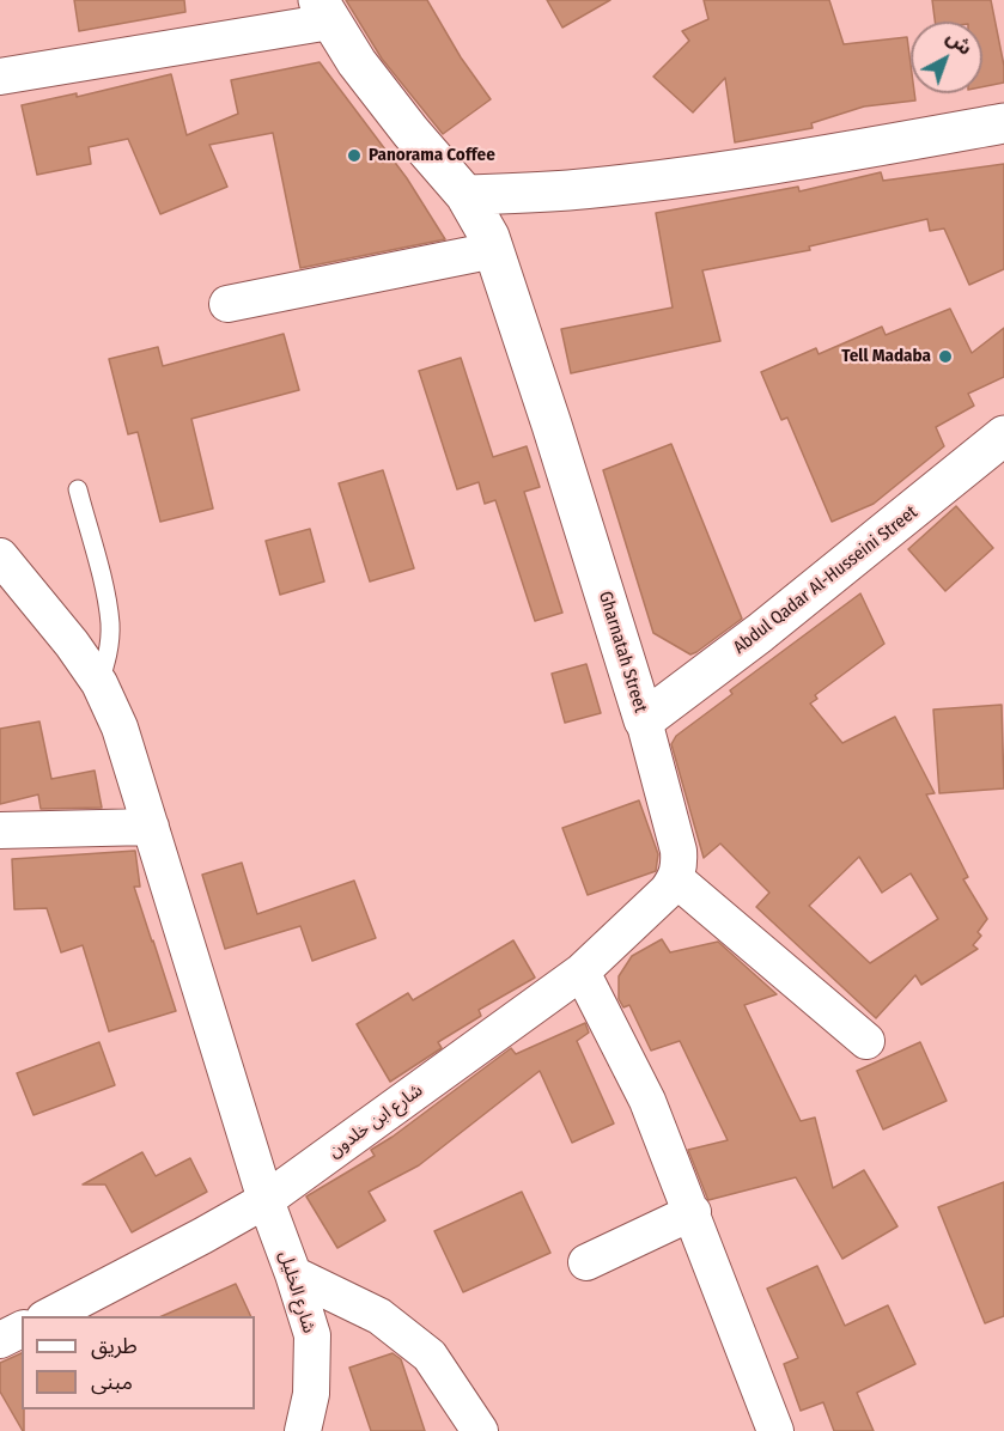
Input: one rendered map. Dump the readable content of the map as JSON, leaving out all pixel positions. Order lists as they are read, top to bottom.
{
  "streets": {
    "street": [
      "Abdul Qadar Al-Husseini Street",
      "Gharnatah Street",
      "شارع ابن خلدون",
      "شارع الخليل"
    ]
  },
  "crossings": [
    ["Abdul Qadar Al-Husseini Street", "Gharnatah Street"],
    ["Gharnatah Street", "شارع ابن خلدون"],
    ["شارع ابن خلدون", "شارع الخليل"]
  ],
  "places": ["Panorama Coffee", "Tell Madaba"],
  "legend": ["طريق", "مبنى"],
  "north": "top right"
}
